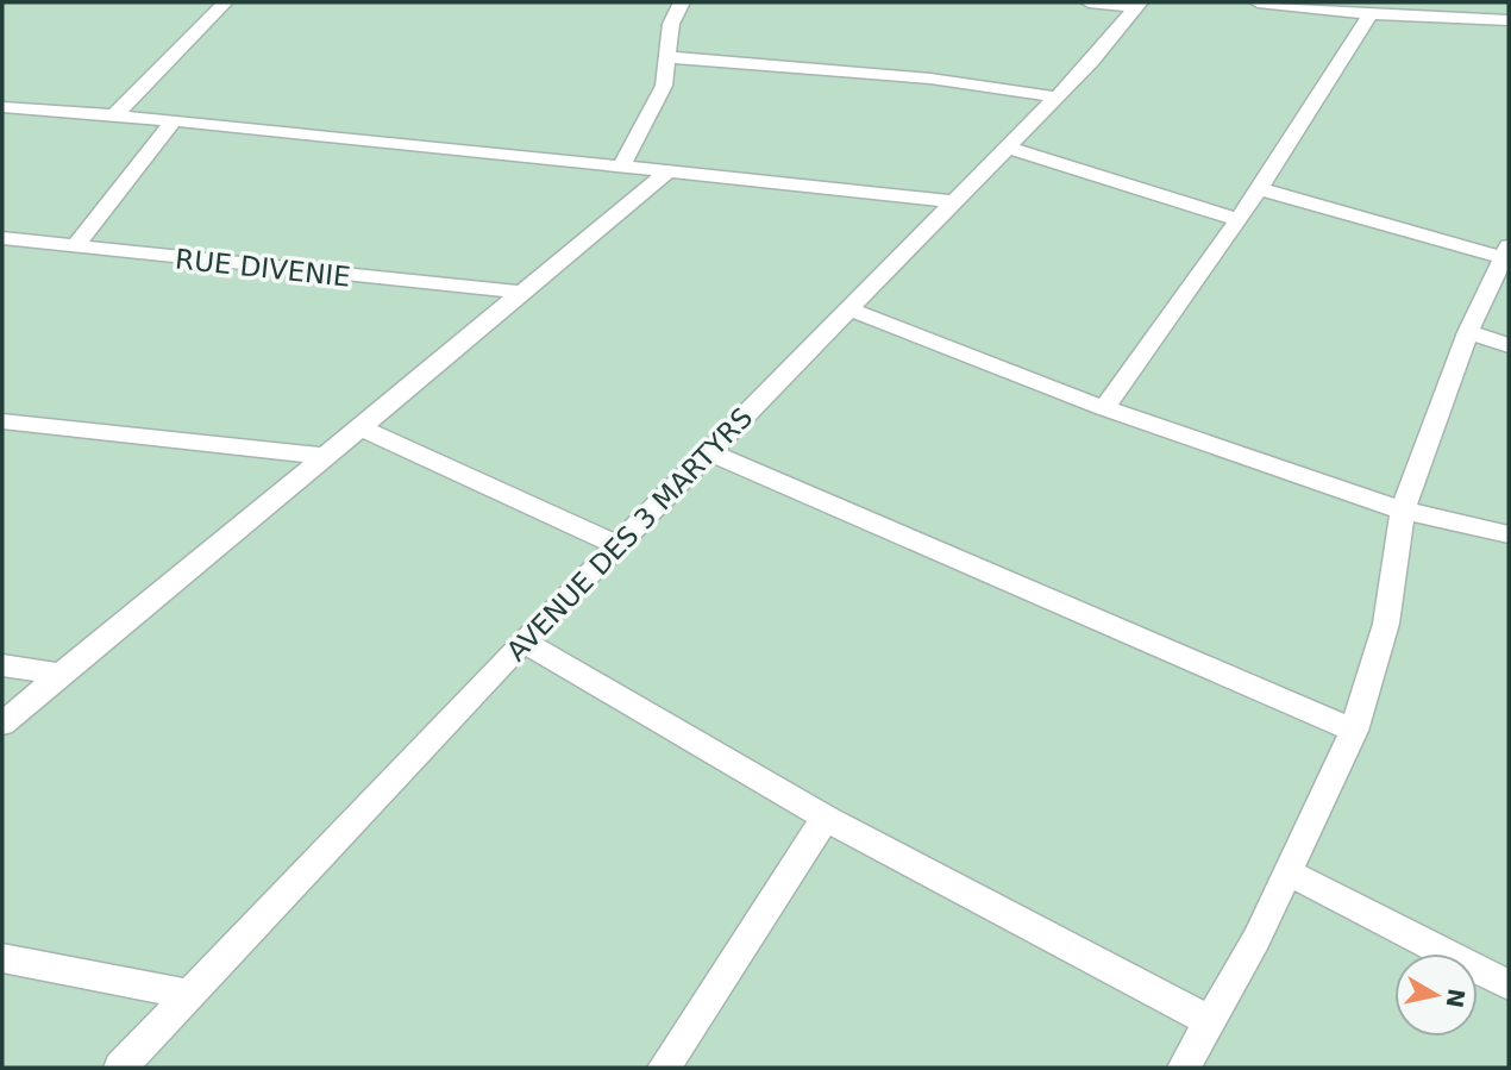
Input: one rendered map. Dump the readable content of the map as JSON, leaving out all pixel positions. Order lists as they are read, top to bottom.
{
  "streets": {
    "street": ["RUE DIVENIE", "AVENUE DES 3 MARTYRS"]
  },
  "north": "right"
}
